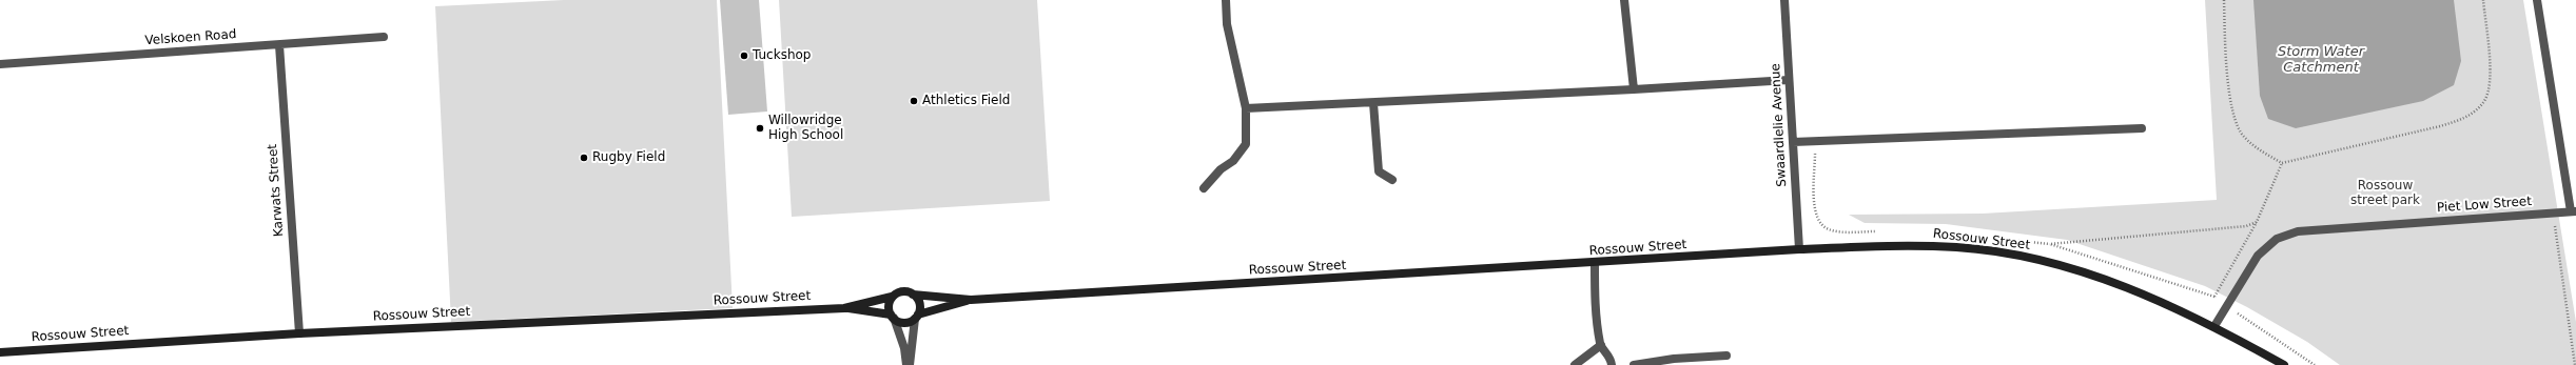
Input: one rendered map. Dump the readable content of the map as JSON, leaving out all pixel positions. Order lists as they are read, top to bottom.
{
  "streets": {
    "main road": ["Rossouw Street"],
    "street": [
      "Velskoen Road",
      "Swaardlelie Avenue",
      "Karwats Street",
      "Piet Low Street"
    ]
  },
  "crossings": [
    ["Velskoen Road", "Karwats Street"],
    ["Swaardlelie Avenue", "Rossouw Street"],
    ["Karwats Street", "Rossouw Street"],
    ["Piet Low Street", "Rossouw Street"]
  ],
  "water": ["Storm Water Catchment"],
  "parks": ["Rossouw street park"],
  "places": [
    "Tuckshop",
    "Athletics Field",
    "Willowridge High School",
    "Rugby Field"
  ]
}
